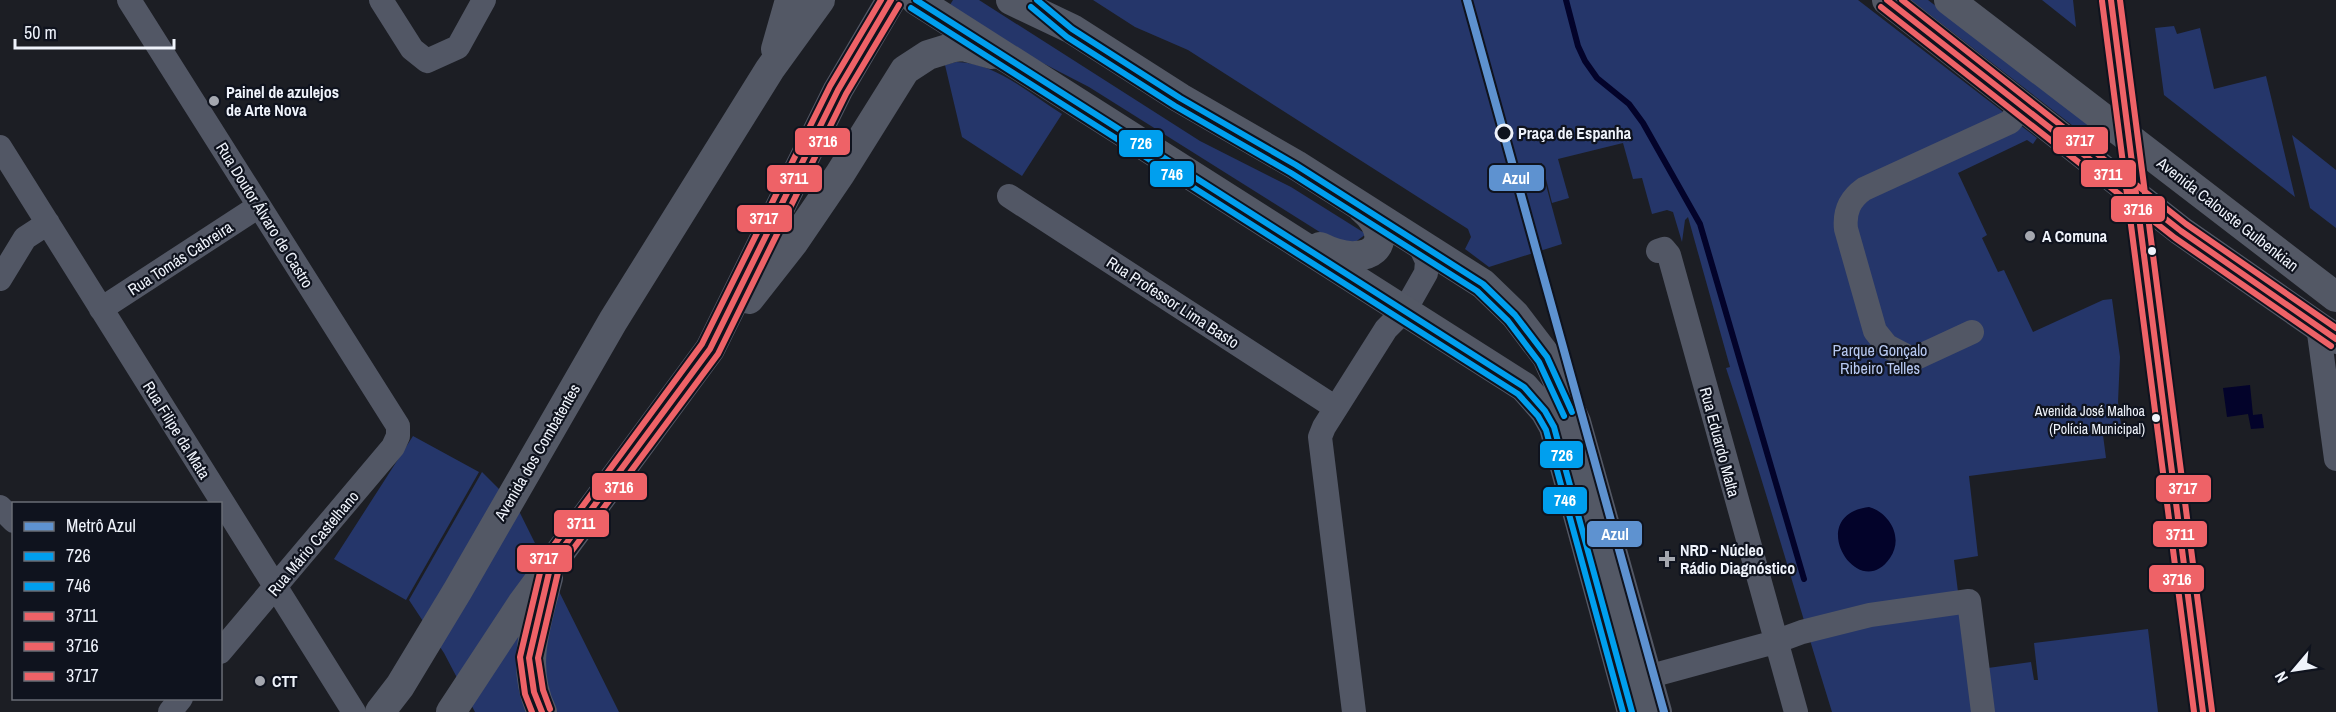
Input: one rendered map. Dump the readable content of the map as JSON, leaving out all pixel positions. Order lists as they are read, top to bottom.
{
  "streets": {
    "main road": ["Avenida Calouste Gulbenkian", "Avenida dos Combatentes"],
    "street": [
      "Rua Doutor Álvaro de Castro",
      "Rua Tomás Cabreira",
      "Rua Professor Lima Basto",
      "Rua Filipe da Mata",
      "Rua Eduardo Malta",
      "Rua Mário Castelhano"
    ]
  },
  "crossings": [
    ["Rua Doutor Álvaro de Castro", "Rua Tomás Cabreira"],
    ["Rua Doutor Álvaro de Castro", "Rua Mário Castelhano"],
    ["Rua Tomás Cabreira", "Rua Filipe da Mata"],
    ["Rua Filipe da Mata", "Rua Mário Castelhano"]
  ],
  "parks": ["Parque Gonçalo Ribeiro Telles"],
  "places": {
    "other": [
      "Painel de azulejos de Arte Nova",
      "Praça de Espanha",
      "A Comuna",
      "Avenida José Malhoa (Polícia Municipal)",
      "CTT"
    ],
    "health": ["NRD - Núcleo Rádio Diagnóstico"]
  },
  "lines": [
    "metro line Azul",
    "transit line 726",
    "transit line 3711",
    "transit line 3717",
    "transit line 3716",
    "transit line 746"
  ],
  "legend": [
    "Metrô Azul",
    "726",
    "746",
    "3711",
    "3716",
    "3717"
  ],
  "scale_bar": "50 m",
  "north": "bottom left"
}
